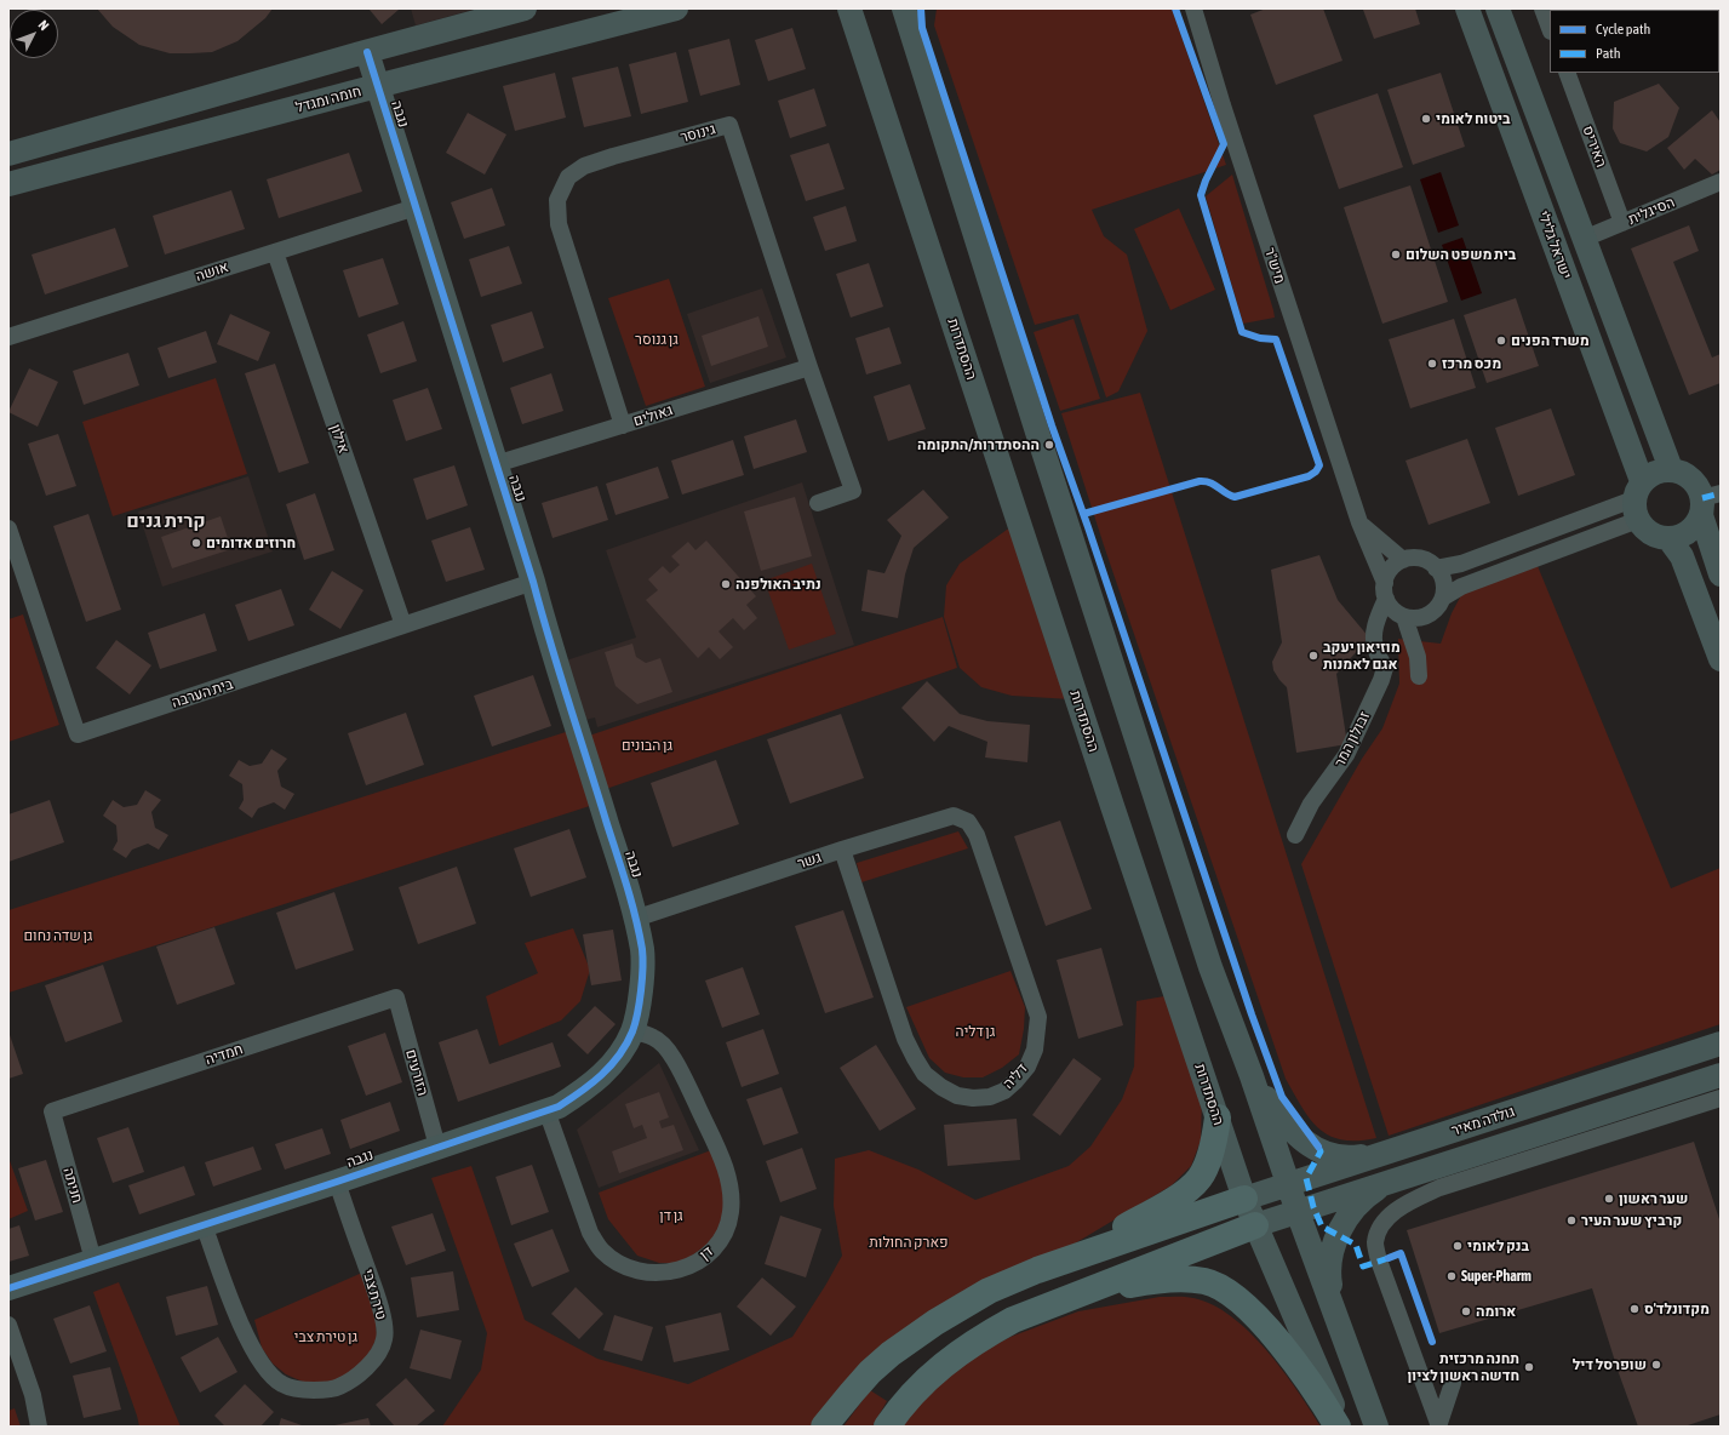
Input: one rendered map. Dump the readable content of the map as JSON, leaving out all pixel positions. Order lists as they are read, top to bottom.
{
  "streets": {
    "street": [
      "חומה ומגדל",
      "נגבה",
      "גינוסר",
      "האיריס",
      "הסיגלית",
      "ישראל גלילי",
      "מיש\"ר",
      "אושה",
      "ההסתדרות",
      "גאולים",
      "אילון",
      "בית הערבה",
      "זבולון המר",
      "גשר",
      "חמדיה",
      "הזורעים",
      "דליה",
      "גולדה מאיר",
      "חניתה",
      "דן",
      "טירת צבי"
    ]
  },
  "crossings": [
    ["חומה ומגדל", "נגבה"],
    ["נגבה", "אושה"],
    ["נגבה", "גאולים"],
    ["נגבה", "בית הערבה"],
    ["נגבה", "גשר"],
    ["נגבה", "הזורעים"],
    ["נגבה", "חניתה"],
    ["נגבה", "דן"],
    ["נגבה", "טירת צבי"],
    ["גינוסר", "גאולים"],
    ["האיריס", "הסיגלית"],
    ["הסיגלית", "ישראל גלילי"],
    ["מיש\"ר", "זבולון המר"],
    ["אושה", "אילון"],
    ["ההסתדרות", "גולדה מאיר"],
    ["אילון", "בית הערבה"],
    ["גשר", "דליה"],
    ["חמדיה", "הזורעים"],
    ["חמדיה", "חניתה"]
  ],
  "districts": ["קרית גנים"],
  "parks": [
    "גן גנוסר",
    "גן הבונים",
    "גן שדה נחום",
    "גן דליה",
    "גן דן",
    "פארק החולות",
    "גן טירת צבי"
  ],
  "places": [
    "ביטוח לאומי",
    "בית משפט השלום",
    "משרד הפנים",
    "מכס מרכז",
    "ההסתדרות/התקומה",
    "חרוזים אדומים",
    "נתיב האולפנה",
    "מוזיאון יעקב אגם לאמנות",
    "שער ראשון",
    "קרביץ שער העיר",
    "בנק לאומי",
    "Super-Pharm",
    "מקדונלד'ס",
    "ארומה",
    "שופרסל דיל",
    "תחנה מרכזית חדשה ראשון לציון"
  ],
  "legend": ["Cycle path", "Path"],
  "north": "top right"
}
